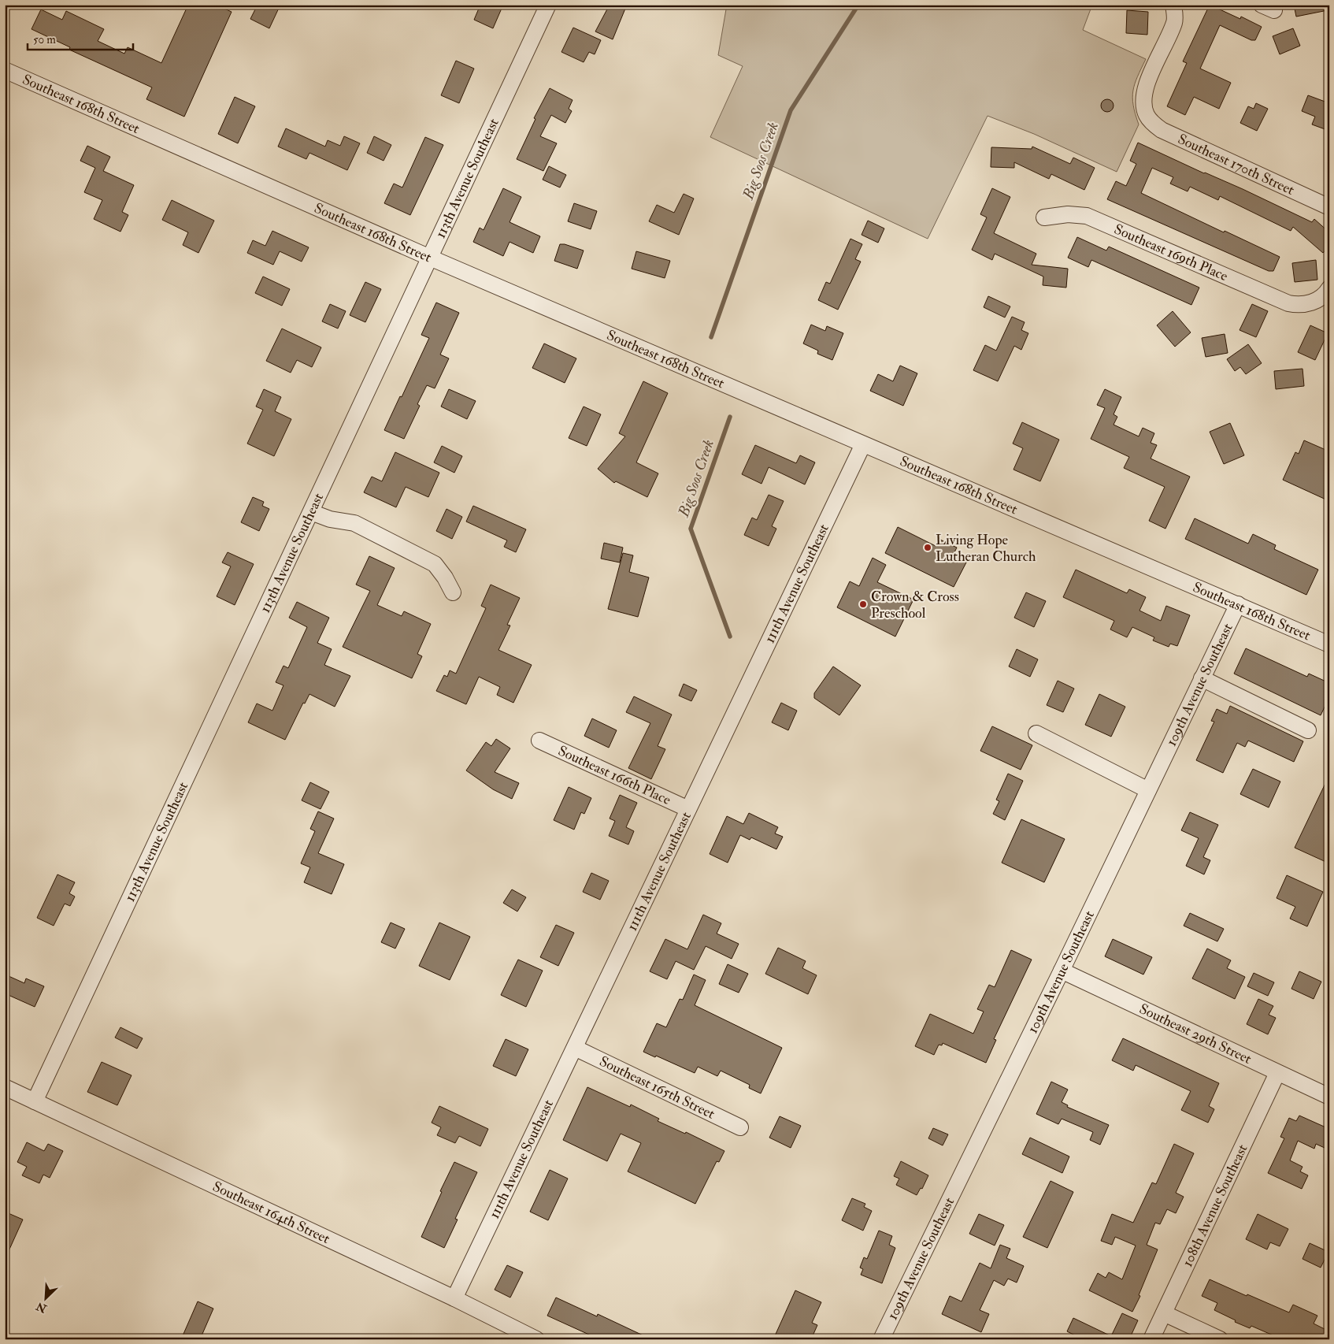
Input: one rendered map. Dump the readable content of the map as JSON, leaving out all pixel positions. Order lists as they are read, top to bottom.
{
  "streets": {
    "street": [
      "Southeast 168th Street",
      "Southeast 170th Street",
      "113th Avenue Southeast",
      "Southeast 169th Place",
      "111th Avenue Southeast",
      "109th Avenue Southeast",
      "Southeast 166th Place",
      "Southeast 29th Street",
      "Southeast 165th Street",
      "108th Avenue Southeast",
      "Southeast 164th Street"
    ]
  },
  "crossings": [
    ["Southeast 168th Street", "113th Avenue Southeast"],
    ["Southeast 168th Street", "111th Avenue Southeast"],
    ["Southeast 168th Street", "109th Avenue Southeast"],
    ["113th Avenue Southeast", "Southeast 164th Street"],
    ["111th Avenue Southeast", "Southeast 166th Place"],
    ["111th Avenue Southeast", "Southeast 165th Street"],
    ["111th Avenue Southeast", "Southeast 164th Street"],
    ["109th Avenue Southeast", "Southeast 29th Street"],
    ["Southeast 29th Street", "108th Avenue Southeast"]
  ],
  "water": ["Big Soos Creek"],
  "places": ["Living Hope Lutheran Church", "Crown & Cross Preschool"],
  "scale_bar": "50 m",
  "north": "bottom left"
}
